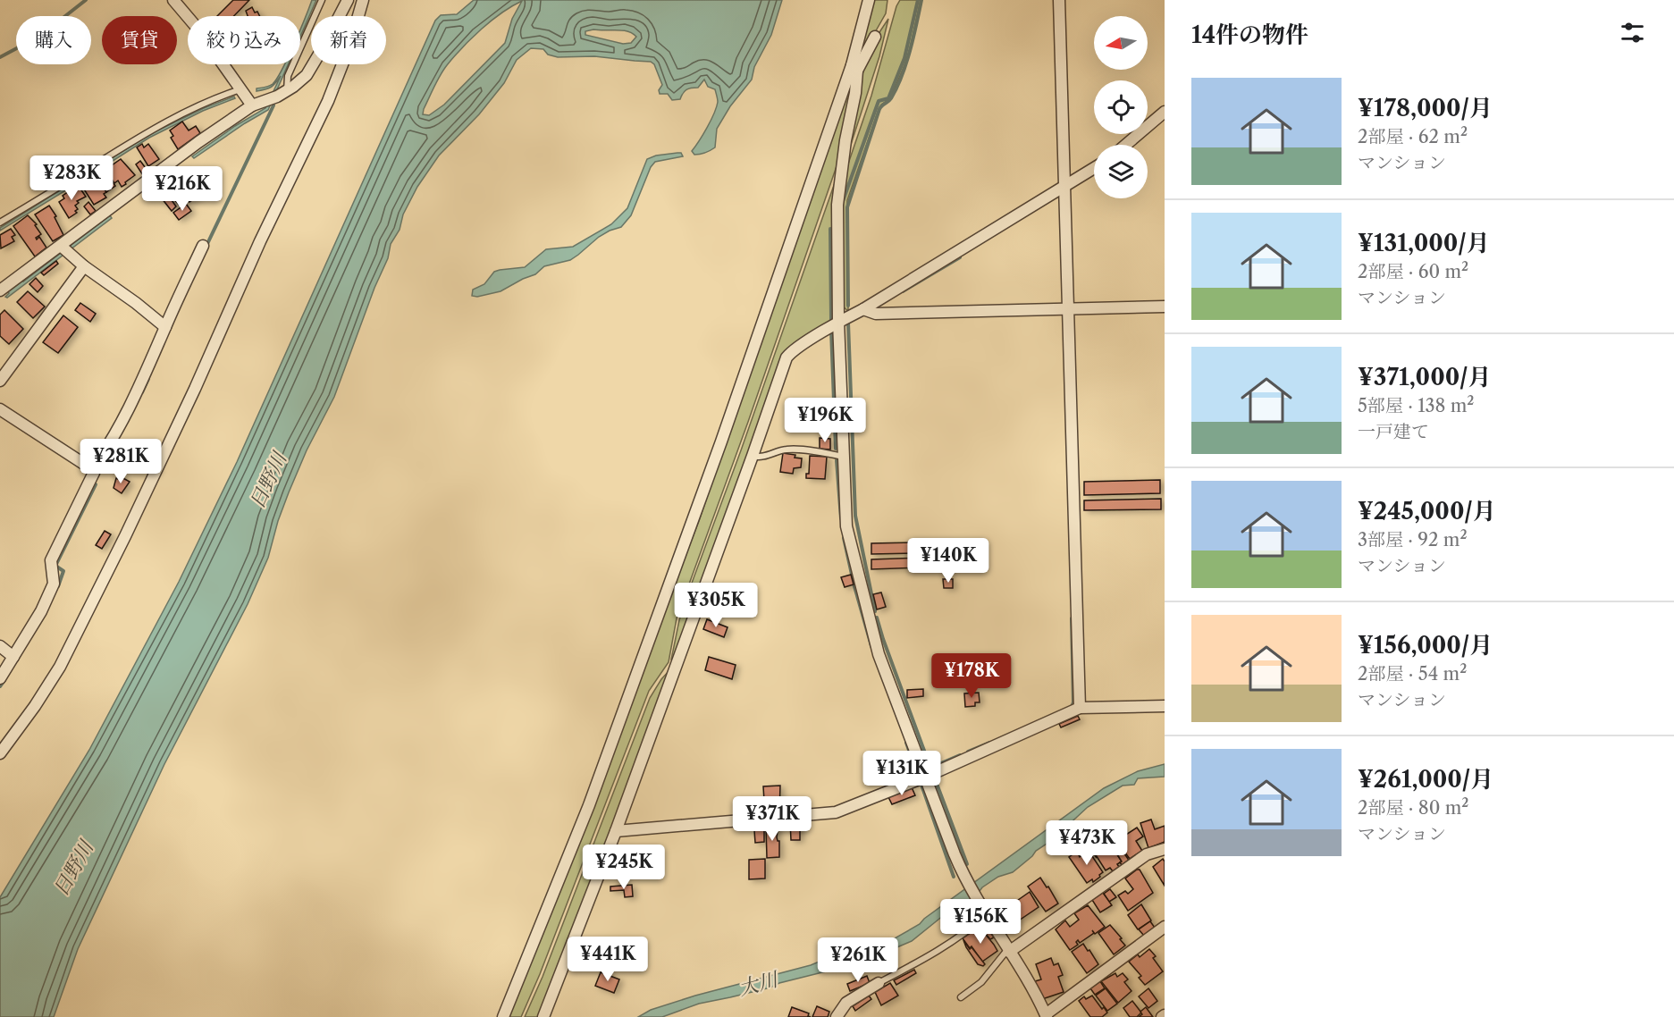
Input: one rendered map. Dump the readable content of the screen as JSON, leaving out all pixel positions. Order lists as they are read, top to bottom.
{
  "water": ["日野川", "大川"],
  "north": "left",
  "page": {
    "heading": "14件の物件",
    "chip": [
      "購入",
      "賃貸",
      "絞り込み",
      "新着"
    ],
    "list": [
      {
        "name": "¥178,000/月",
        "note": "2部屋 · 62 m² · マンション"
      },
      {
        "name": "¥131,000/月",
        "note": "2部屋 · 60 m² · マンション"
      },
      {
        "name": "¥371,000/月",
        "note": "5部屋 · 138 m² · 一戸建て"
      },
      {
        "name": "¥245,000/月",
        "note": "3部屋 · 92 m² · マンション"
      },
      {
        "name": "¥156,000/月",
        "note": "2部屋 · 54 m² · マンション"
      },
      {
        "name": "¥261,000/月",
        "note": "2部屋 · 80 m² · マンション"
      }
    ],
    "price": [
      "¥283K",
      "¥216K",
      "¥196K",
      "¥281K",
      "¥140K",
      "¥305K",
      "¥178K",
      "¥131K",
      "¥371K",
      "¥473K",
      "¥245K",
      "¥156K",
      "¥441K",
      "¥261K"
    ]
  }
}
